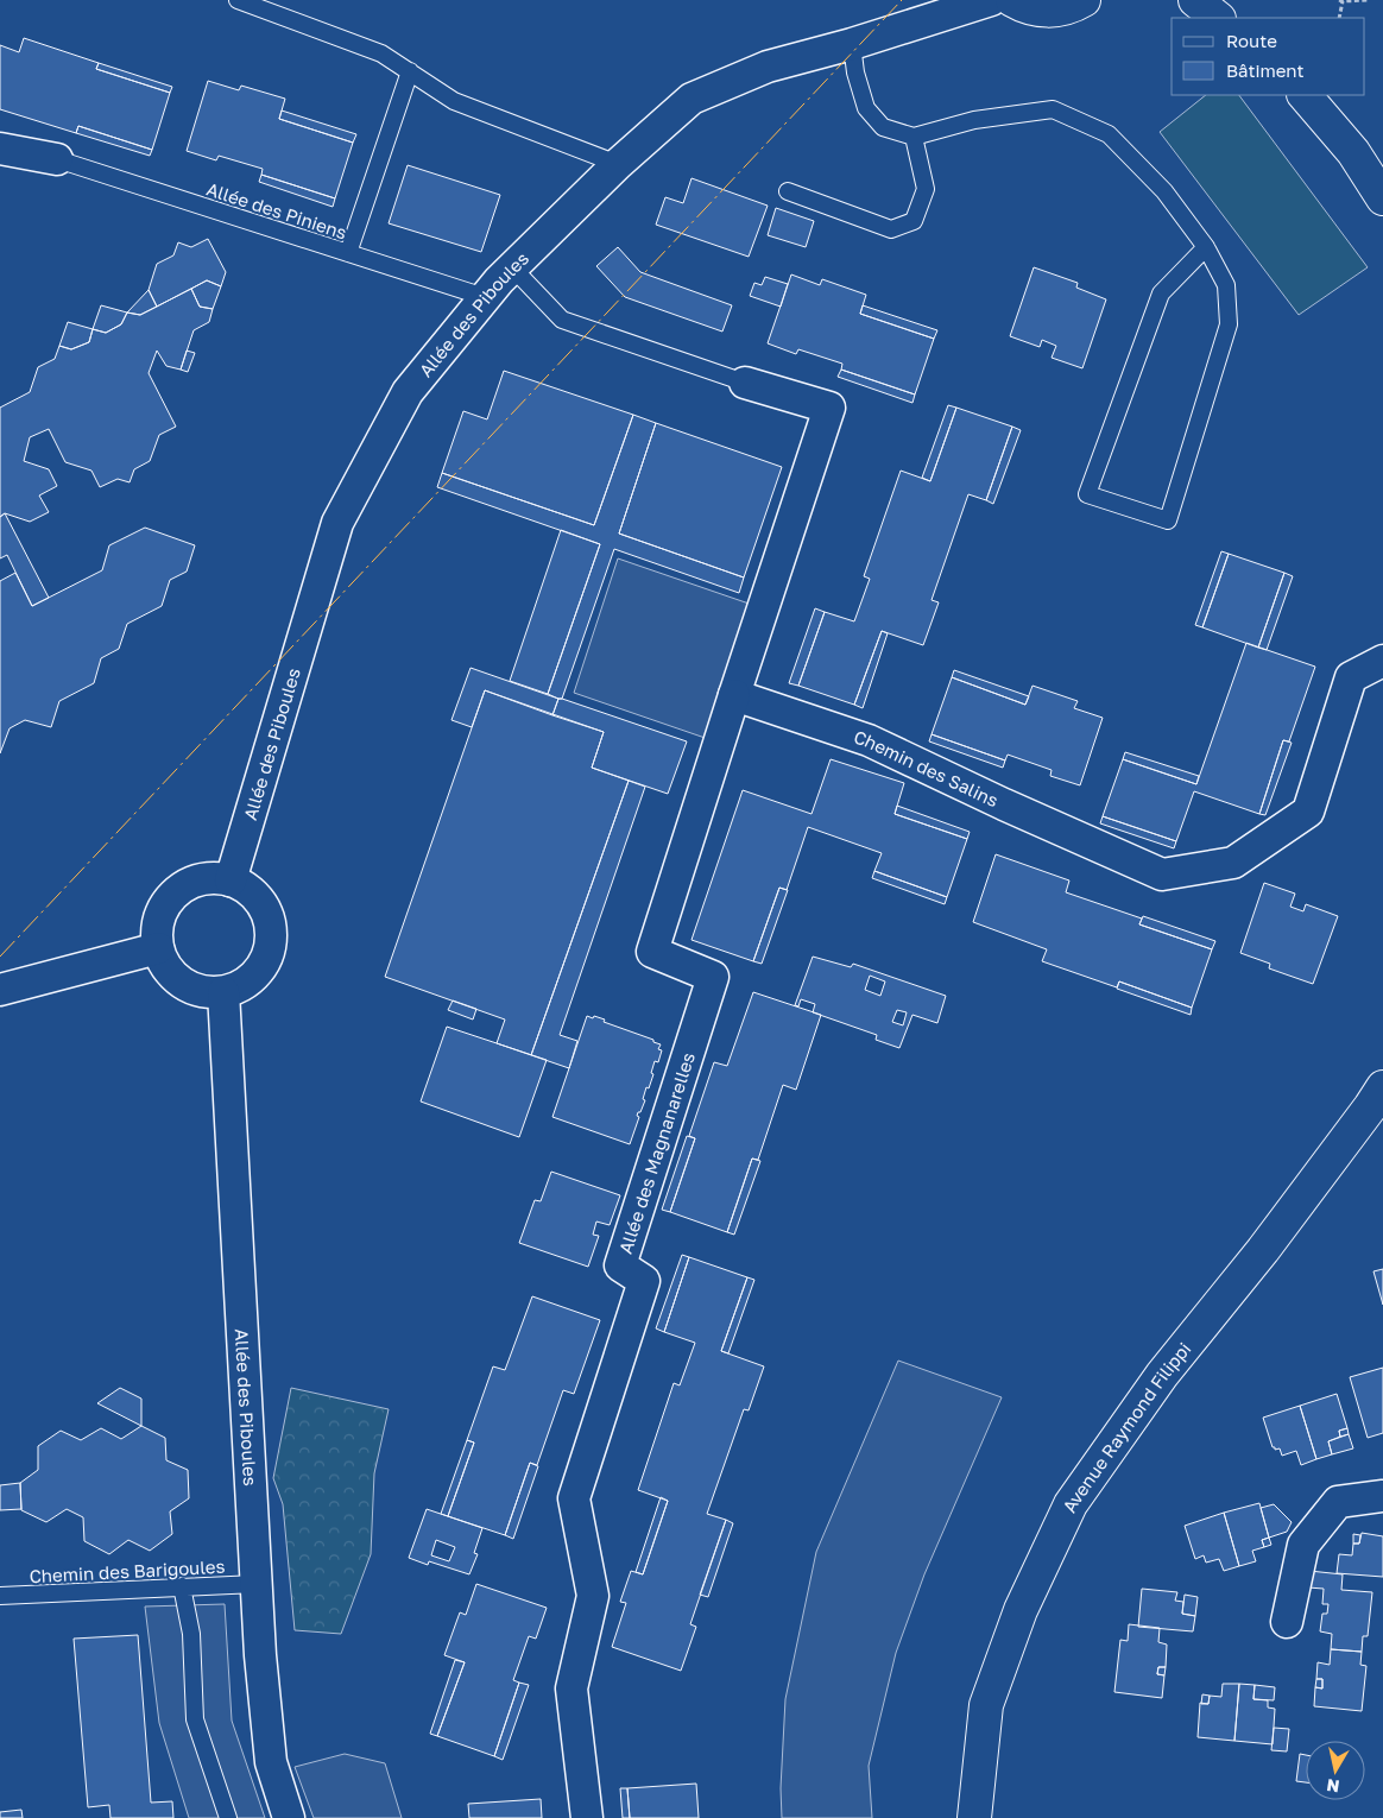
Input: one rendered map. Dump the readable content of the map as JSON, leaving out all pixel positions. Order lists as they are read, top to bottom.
{
  "streets": {
    "main road": ["Avenue Raymond Filippi"],
    "street": ["Allée des Piboules", "Chemin des Salins", "Allée des Magnanarelles"],
    "lane": ["Allée des Piniens", "Chemin des Barigoules"]
  },
  "crossings": [
    ["Allée des Piniens", "Allée des Piboules"],
    ["Allée des Piboules", "Chemin des Barigoules"],
    ["Chemin des Salins", "Allée des Magnanarelles"]
  ],
  "legend": ["Route", "Bâtiment"],
  "north": "bottom"
}
